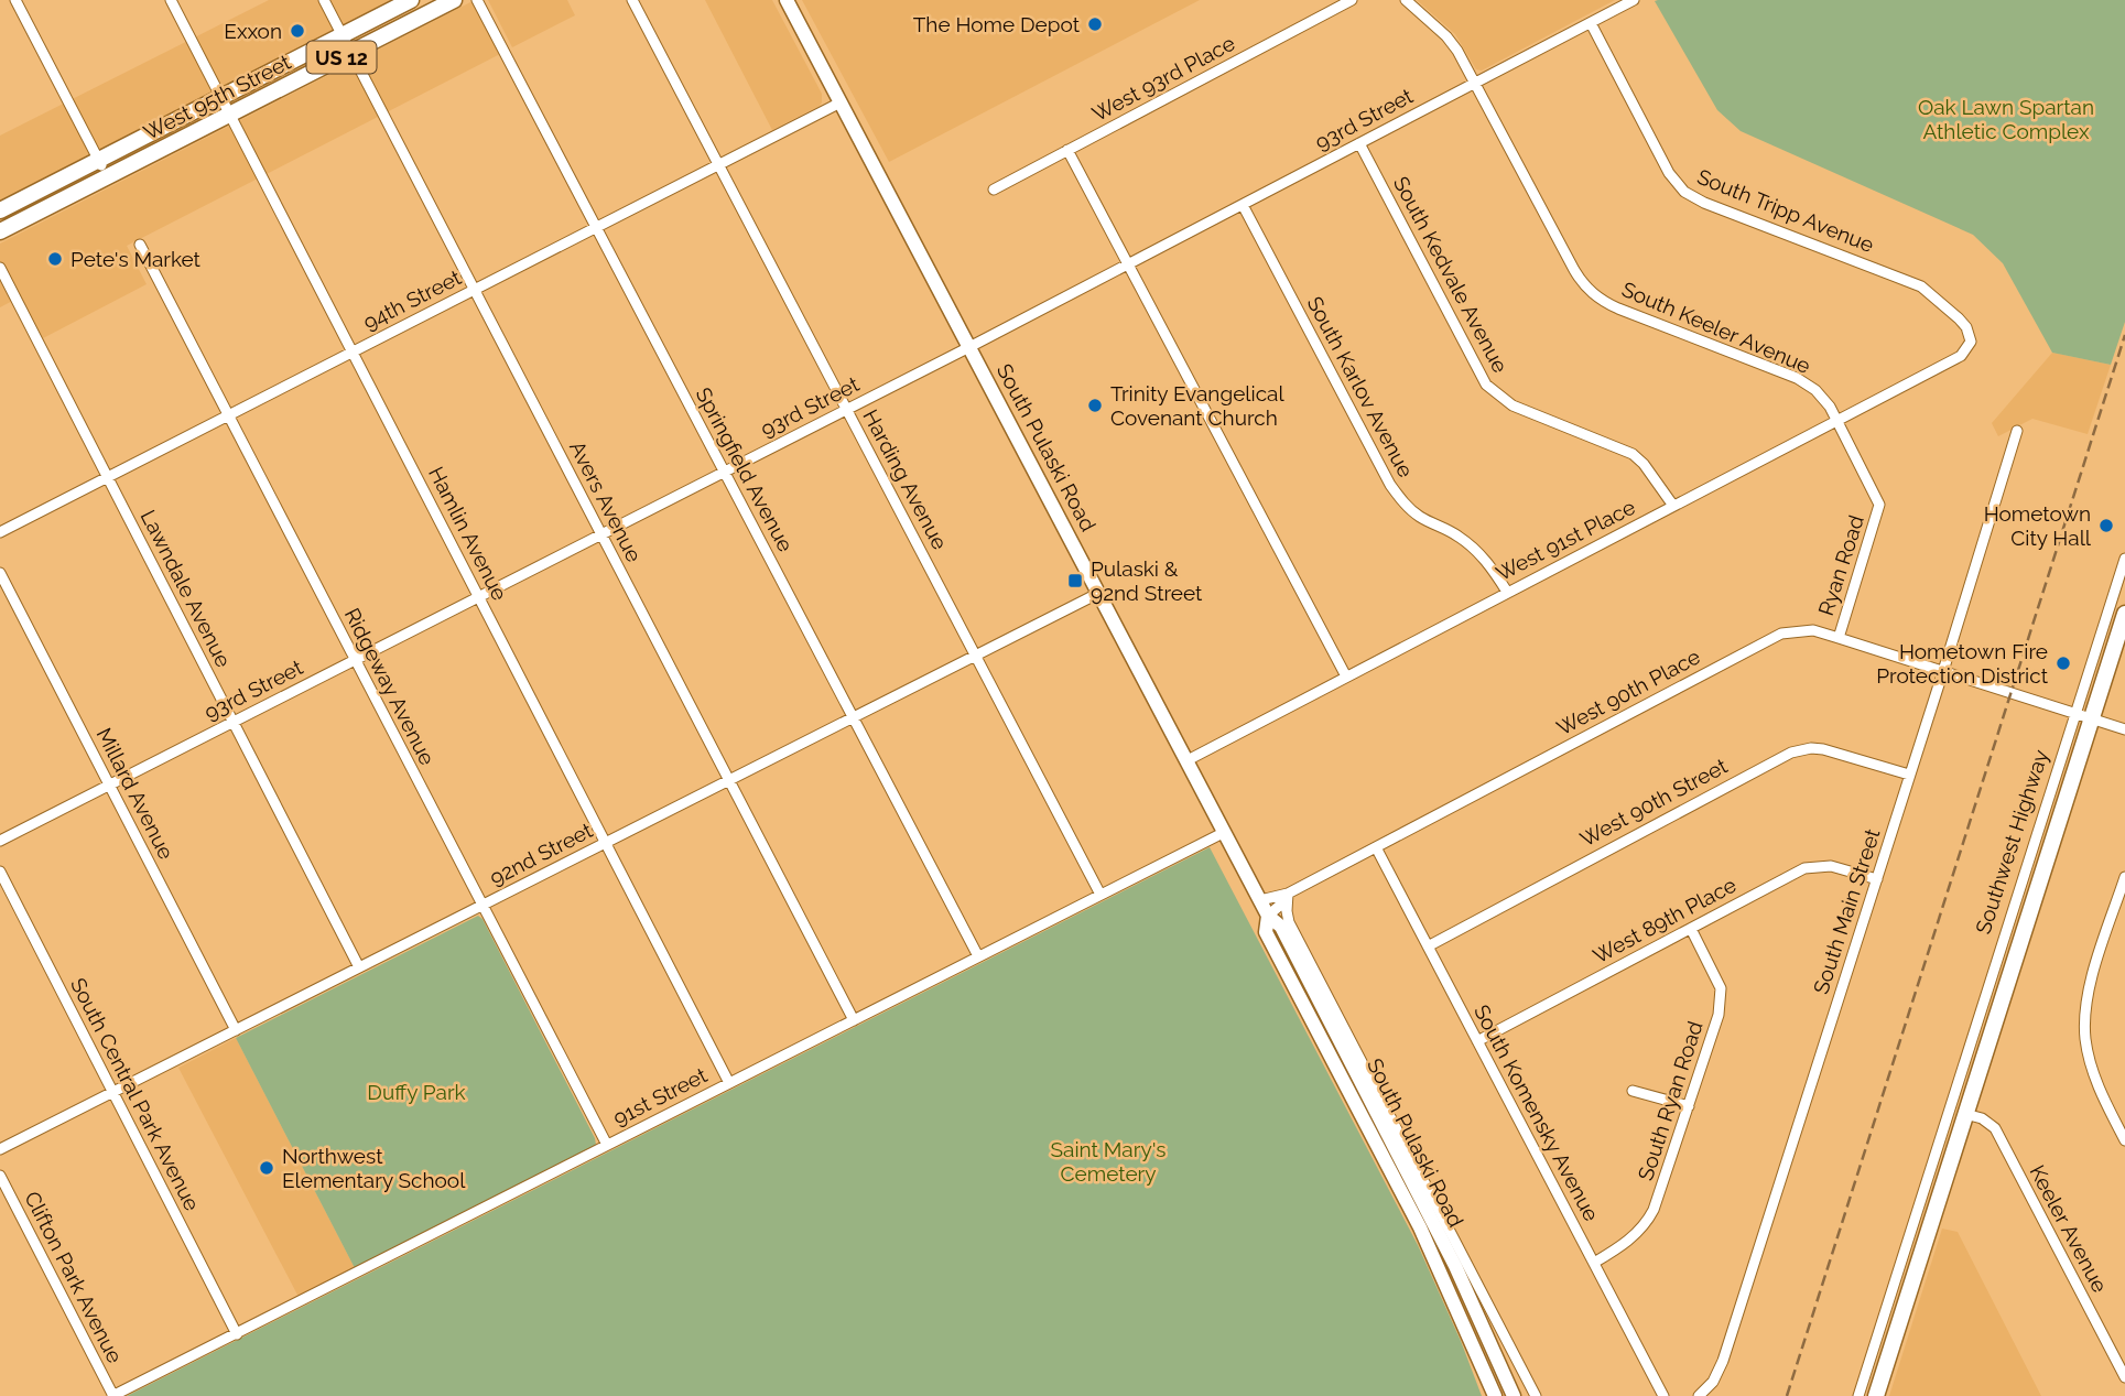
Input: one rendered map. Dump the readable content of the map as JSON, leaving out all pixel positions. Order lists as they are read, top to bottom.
{
  "streets": {
    "main road": [
      "US 12",
      "West 95th Street",
      "South Pulaski Road",
      "Southwest Highway"
    ],
    "street": [
      "West 93rd Place",
      "93rd Street",
      "South Tripp Avenue",
      "South Kedvale Avenue",
      "94th Street",
      "South Keeler Avenue",
      "South Karlov Avenue",
      "Springfield Avenue",
      "Harding Avenue",
      "Avers Avenue",
      "Hamlin Avenue",
      "West 91st Place",
      "Ryan Road",
      "Lawndale Avenue",
      "Ridgeway Avenue",
      "West 90th Place",
      "Millard Avenue",
      "West 90th Street",
      "92nd Street",
      "South Main Street",
      "West 89th Place",
      "South Central Park Avenue",
      "91st Street",
      "South Ryan Road",
      "South Komensky Avenue",
      "Keeler Avenue",
      "Clifton Park Avenue"
    ]
  },
  "crossings": [
    ["West 95th Street", "Avers Avenue"],
    ["West 95th Street", "Hamlin Avenue"],
    ["93rd Street", "South Tripp Avenue"],
    ["93rd Street", "South Kedvale Avenue"],
    ["93rd Street", "South Keeler Avenue"],
    ["93rd Street", "South Karlov Avenue"],
    ["93rd Street", "South Pulaski Road"],
    ["93rd Street", "Springfield Avenue"],
    ["93rd Street", "Harding Avenue"],
    ["93rd Street", "Avers Avenue"],
    ["93rd Street", "Hamlin Avenue"],
    ["93rd Street", "Lawndale Avenue"],
    ["93rd Street", "Ridgeway Avenue"],
    ["93rd Street", "Millard Avenue"],
    ["South Tripp Avenue", "West 91st Place"],
    ["South Kedvale Avenue", "West 91st Place"],
    ["94th Street", "South Pulaski Road"],
    ["94th Street", "Springfield Avenue"],
    ["94th Street", "Harding Avenue"],
    ["94th Street", "Avers Avenue"],
    ["94th Street", "Hamlin Avenue"],
    ["94th Street", "Lawndale Avenue"],
    ["94th Street", "Ridgeway Avenue"],
    ["South Keeler Avenue", "West 91st Place"],
    ["South Keeler Avenue", "Ryan Road"],
    ["South Karlov Avenue", "West 91st Place"],
    ["South Pulaski Road", "West 91st Place"],
    ["South Pulaski Road", "West 90th Place"],
    ["South Pulaski Road", "92nd Street"],
    ["South Pulaski Road", "91st Street"],
    ["Springfield Avenue", "92nd Street"],
    ["Springfield Avenue", "91st Street"],
    ["Harding Avenue", "92nd Street"],
    ["Harding Avenue", "91st Street"],
    ["Avers Avenue", "92nd Street"],
    ["Avers Avenue", "91st Street"],
    ["Hamlin Avenue", "92nd Street"],
    ["Hamlin Avenue", "91st Street"],
    ["Ryan Road", "West 90th Place"],
    ["Lawndale Avenue", "92nd Street"],
    ["Ridgeway Avenue", "92nd Street"],
    ["Ridgeway Avenue", "91st Street"],
    ["West 90th Place", "Southwest Highway"],
    ["West 90th Place", "South Main Street"],
    ["West 90th Place", "South Komensky Avenue"],
    ["Millard Avenue", "92nd Street"],
    ["West 90th Street", "South Main Street"],
    ["West 90th Street", "South Komensky Avenue"],
    ["Southwest Highway", "Keeler Avenue"],
    ["92nd Street", "South Central Park Avenue"],
    ["South Main Street", "West 89th Place"],
    ["West 89th Place", "South Ryan Road"],
    ["West 89th Place", "South Komensky Avenue"],
    ["South Central Park Avenue", "91st Street"],
    ["91st Street", "Clifton Park Avenue"],
    ["South Ryan Road", "South Komensky Avenue"]
  ],
  "parks": ["Oak Lawn Spartan Athletic Complex", "Duffy Park", "Saint Mary's Cemetery"],
  "places": {
    "other": [
      "The Home Depot",
      "Exxon",
      "Pete's Market",
      "Trinity Evangelical Covenant Church",
      "Hometown City Hall",
      "Hometown Fire Protection District",
      "Northwest Elementary School"
    ],
    "transit": ["Pulaski & 92nd Street"]
  }
}
